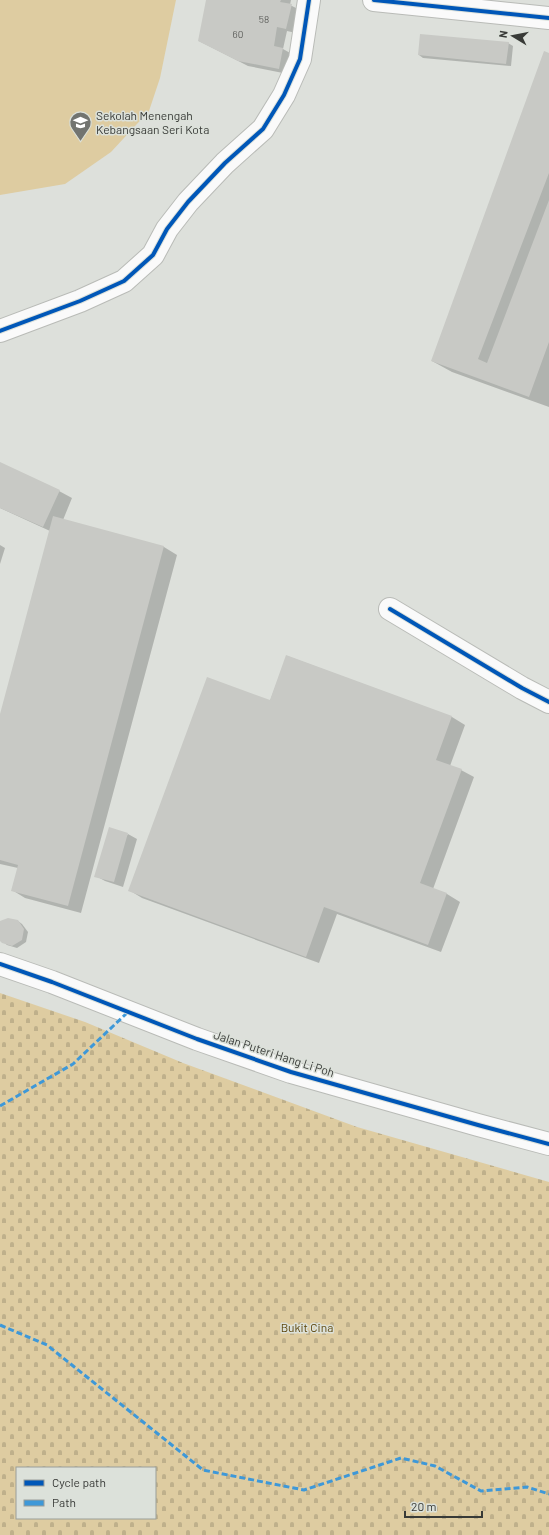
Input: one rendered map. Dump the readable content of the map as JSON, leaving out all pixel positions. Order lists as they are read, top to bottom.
{
  "streets": {
    "street": ["Jalan Puteri Hang Li Poh"]
  },
  "parks": ["Bukit Cina"],
  "places": {
    "school or university": ["Sekolah Menengah Kebangsaan Seri Kota"]
  },
  "house_numbers": ["58", "60"],
  "legend": ["Cycle path", "Path"],
  "scale_bar": "20 m",
  "north": "left"
}
